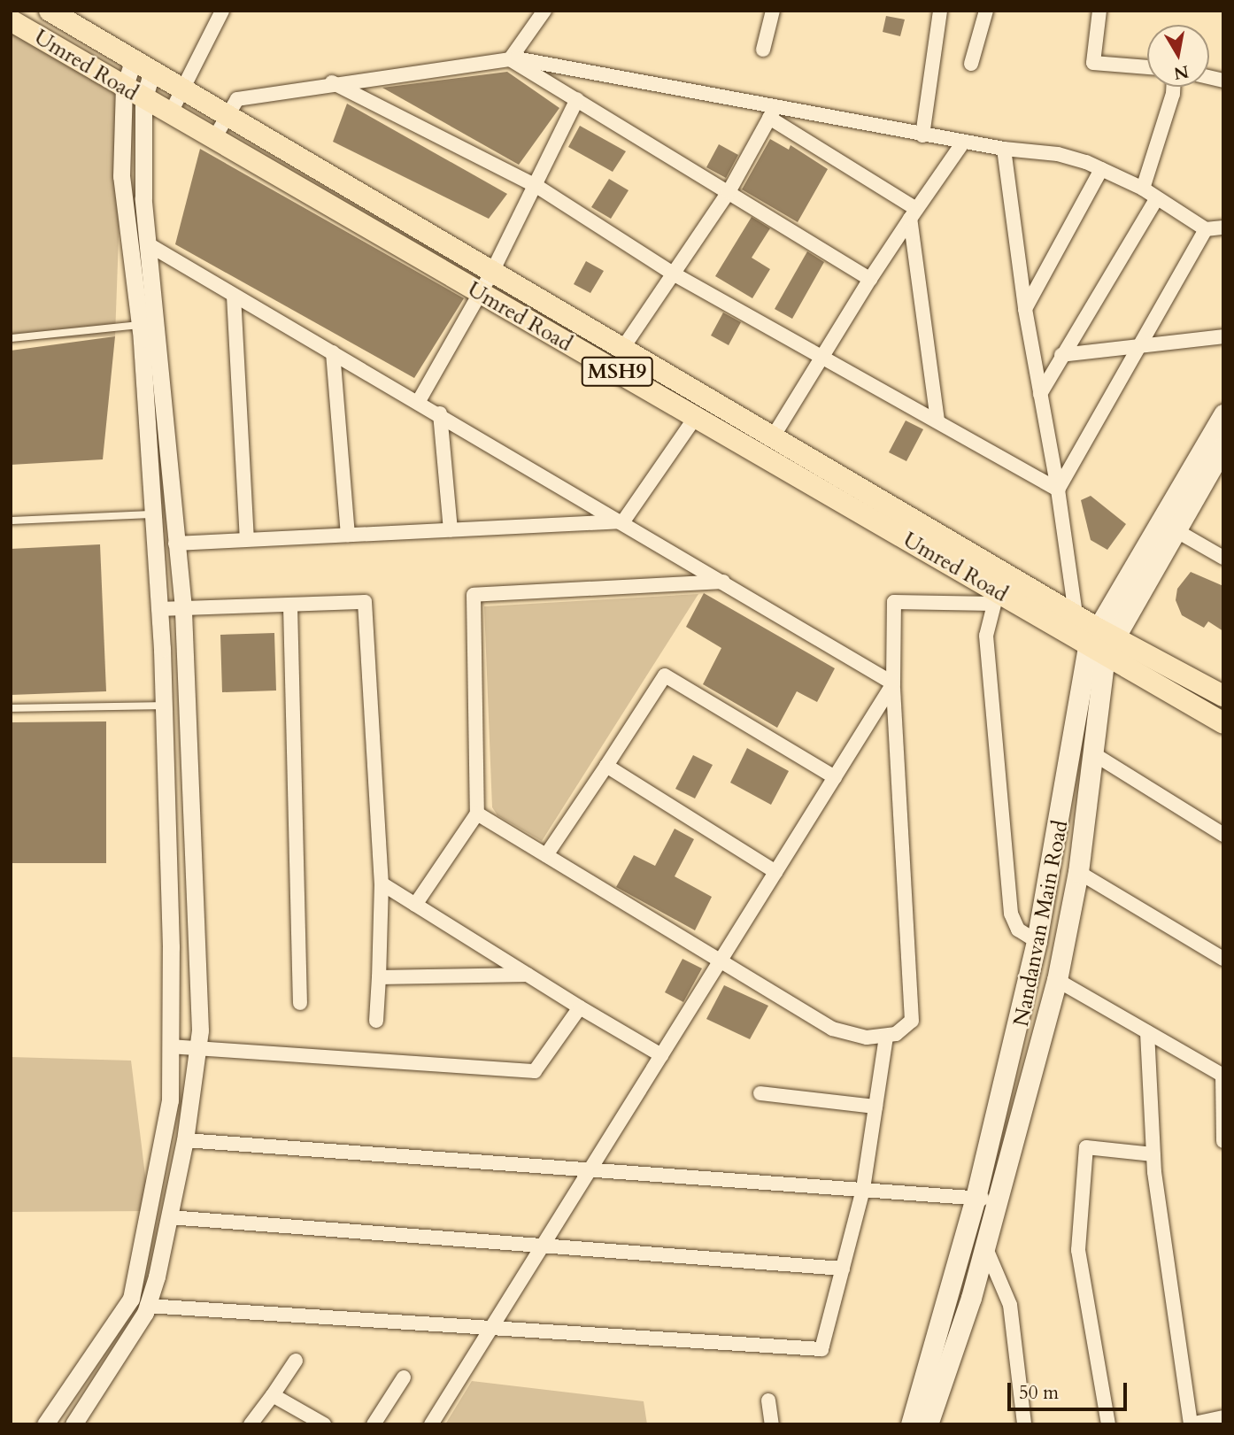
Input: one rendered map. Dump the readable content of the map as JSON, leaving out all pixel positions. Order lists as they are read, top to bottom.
{
  "streets": {
    "main road": ["Umred Road", "MSH9", "Nandanvan Main Road"]
  },
  "crossings": [
    ["Umred Road", "Nandanvan Main Road"]
  ],
  "scale_bar": "50 m",
  "north": "bottom"
}
